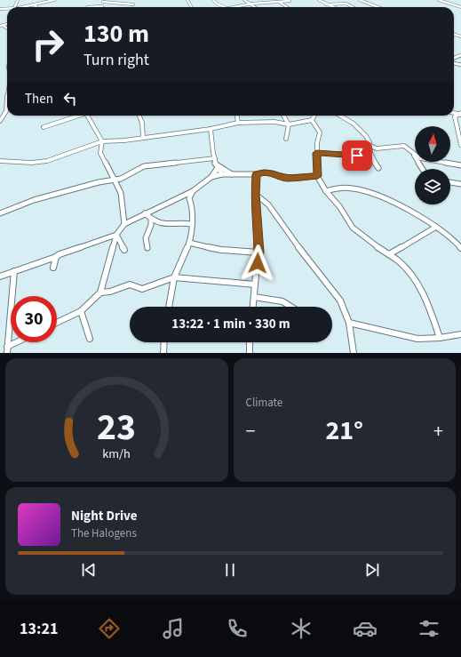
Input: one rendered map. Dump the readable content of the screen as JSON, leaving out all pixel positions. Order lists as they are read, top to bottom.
{
  "north": "top",
  "page": {
    "turn": ["130 m", "Turn right"],
    "then": "Then",
    "limit": "30",
    "trip": "13:22 · 1 min · 330 m",
    "tile": "Climate",
    "heat": ["−", "21°", "+"],
    "song": ["Night Drive", "The Halogens"],
    "tabs": "13:21",
    "gauge": ["23", "km/h"]
  }
}
